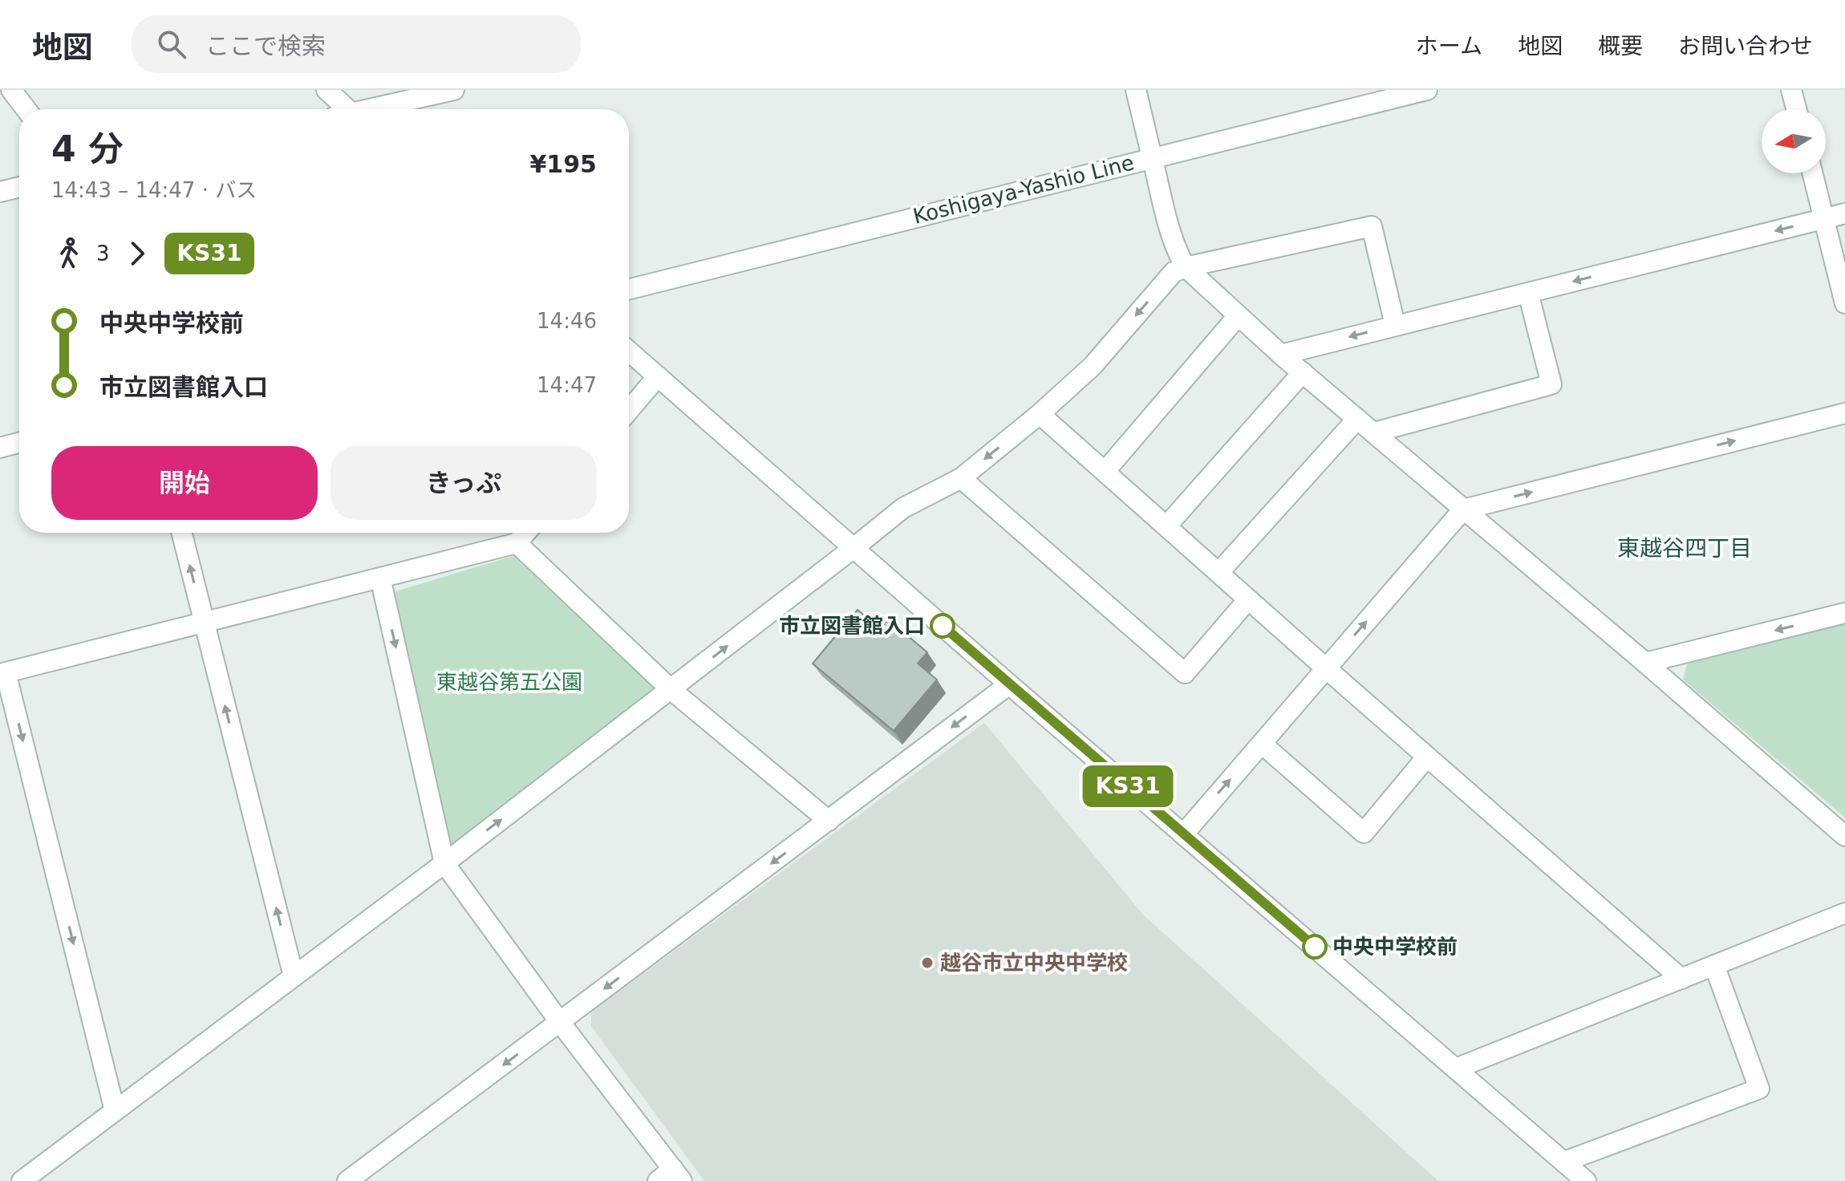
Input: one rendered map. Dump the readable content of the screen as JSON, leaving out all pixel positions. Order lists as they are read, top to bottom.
{
  "streets": {
    "street": ["Koshigaya-Yashio Line"]
  },
  "districts": ["東越谷四丁目"],
  "parks": ["東越谷第五公園"],
  "places": ["市立図書館入口", "中央中学校前", "越谷市立中央中学校"],
  "lines": ["bus line KS31"],
  "north": "left",
  "page": {
    "header": "地図",
    "search": "ここで検索",
    "nav": [
      "ホーム",
      "地図",
      "概要",
      "お問い合わせ"
    ],
    "on_map": "KS31",
    "heading": ["4 分", "14:43 – 14:47 · バス", "¥195"],
    "legs": ["3", "KS31"],
    "list": [
      {
        "name": "中央中学校前",
        "value": "14:46"
      },
      {
        "name": "市立図書館入口",
        "value": "14:47"
      }
    ],
    "buttons": ["開始", "きっぷ"]
  }
}
